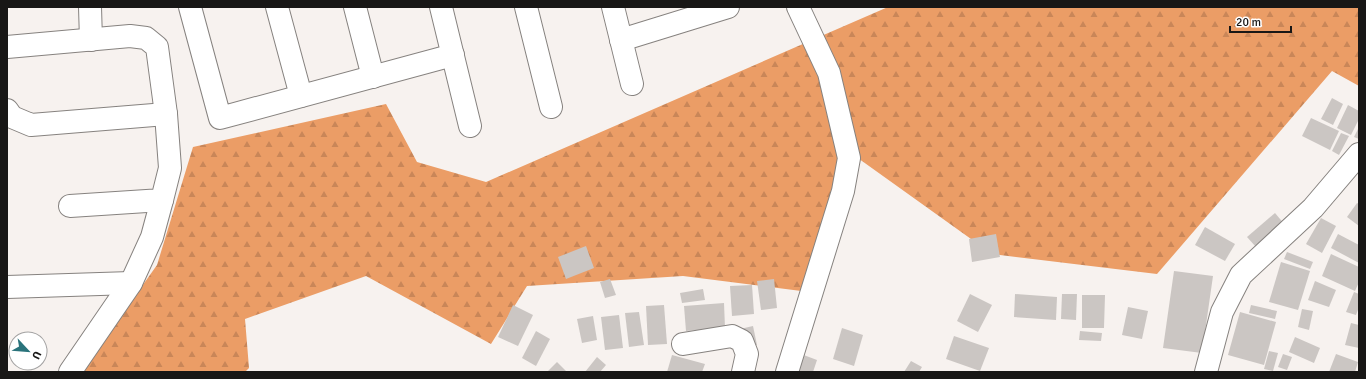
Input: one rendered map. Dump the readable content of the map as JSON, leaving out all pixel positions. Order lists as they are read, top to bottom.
{
  "scale_bar": "20 m",
  "north": "bottom right"
}
